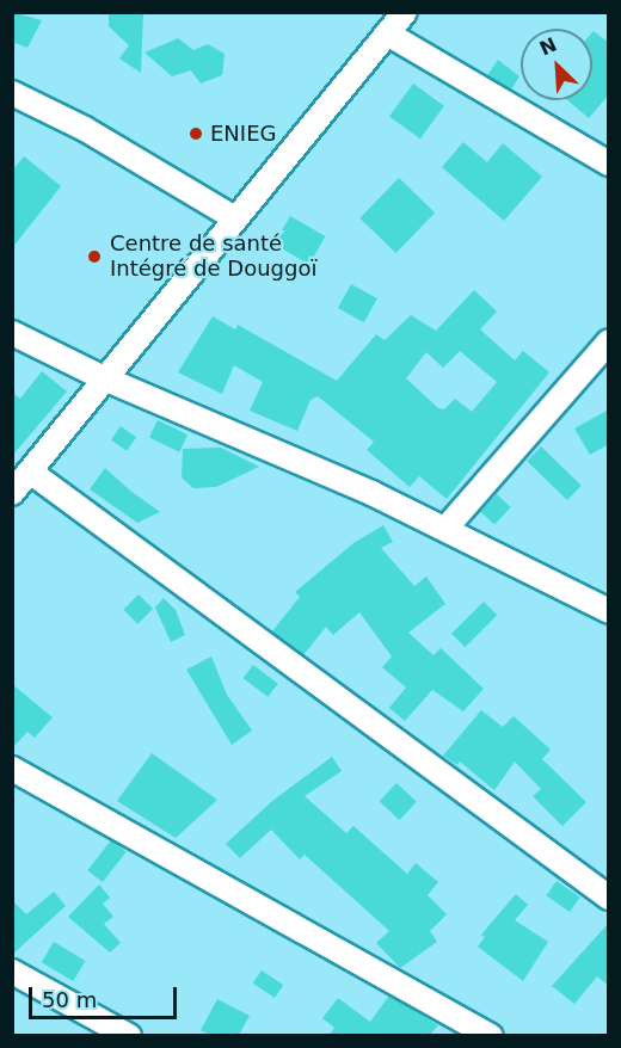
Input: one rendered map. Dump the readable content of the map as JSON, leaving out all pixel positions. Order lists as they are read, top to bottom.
{
  "places": ["ENIEG", "Centre de santé Intégré de Douggoï"],
  "scale_bar": "50 m",
  "north": "top left"
}
